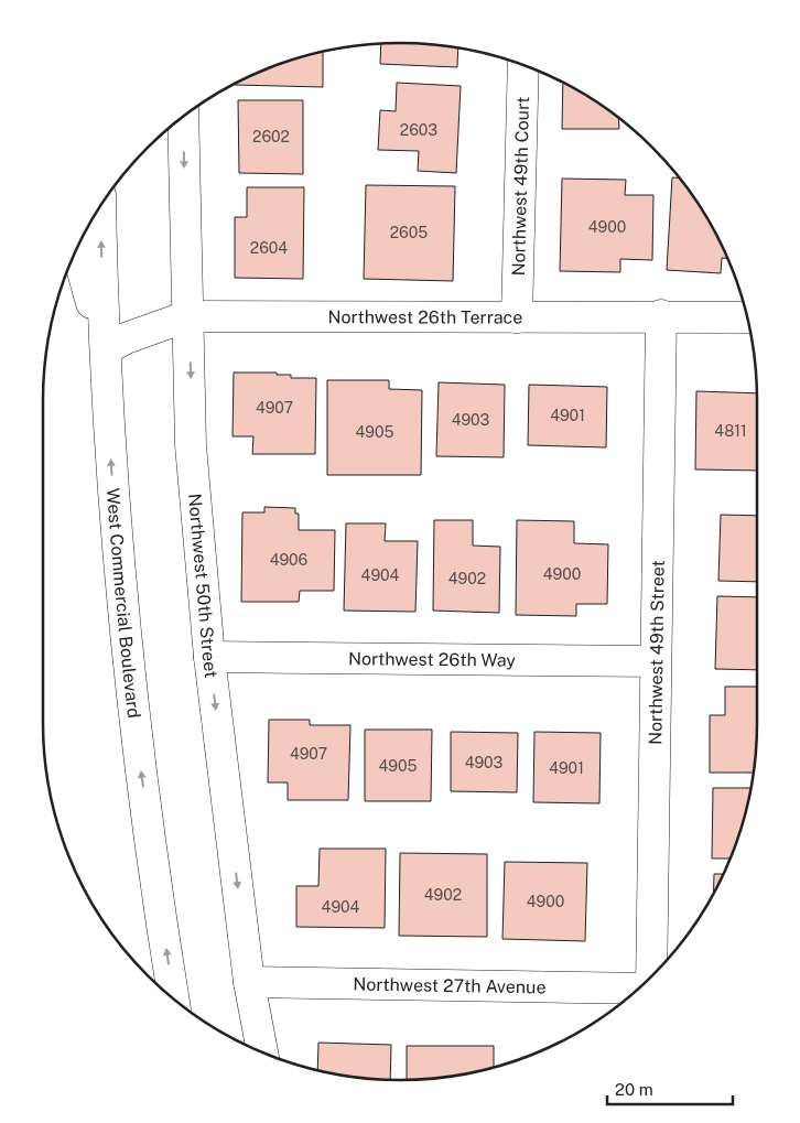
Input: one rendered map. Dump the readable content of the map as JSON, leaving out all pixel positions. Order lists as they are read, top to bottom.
{
  "streets": {
    "main road": [
      "Northwest 49th Court",
      "Northwest 26th Terrace",
      "Northwest 50th Street",
      "West Commercial Boulevard",
      "Northwest 49th Street",
      "Northwest 26th Way",
      "Northwest 27th Avenue"
    ]
  },
  "crossings": [
    ["Northwest 49th Court", "Northwest 26th Terrace"],
    ["Northwest 26th Terrace", "Northwest 50th Street"],
    ["Northwest 26th Terrace", "West Commercial Boulevard"],
    ["Northwest 26th Terrace", "Northwest 49th Street"],
    ["Northwest 50th Street", "Northwest 26th Way"],
    ["Northwest 50th Street", "Northwest 27th Avenue"],
    ["Northwest 49th Street", "Northwest 26th Way"]
  ],
  "one_way": ["Northwest 50th Street", "West Commercial Boulevard"],
  "house_numbers": [
    "2603",
    "2602",
    "4900",
    "2605",
    "2604",
    "4907",
    "4901",
    "4903",
    "4811",
    "4905",
    "4906",
    "4900",
    "4904",
    "4902",
    "4907",
    "4903",
    "4905",
    "4901",
    "4902",
    "4900",
    "4904"
  ],
  "scale_bar": "20 m"
}
